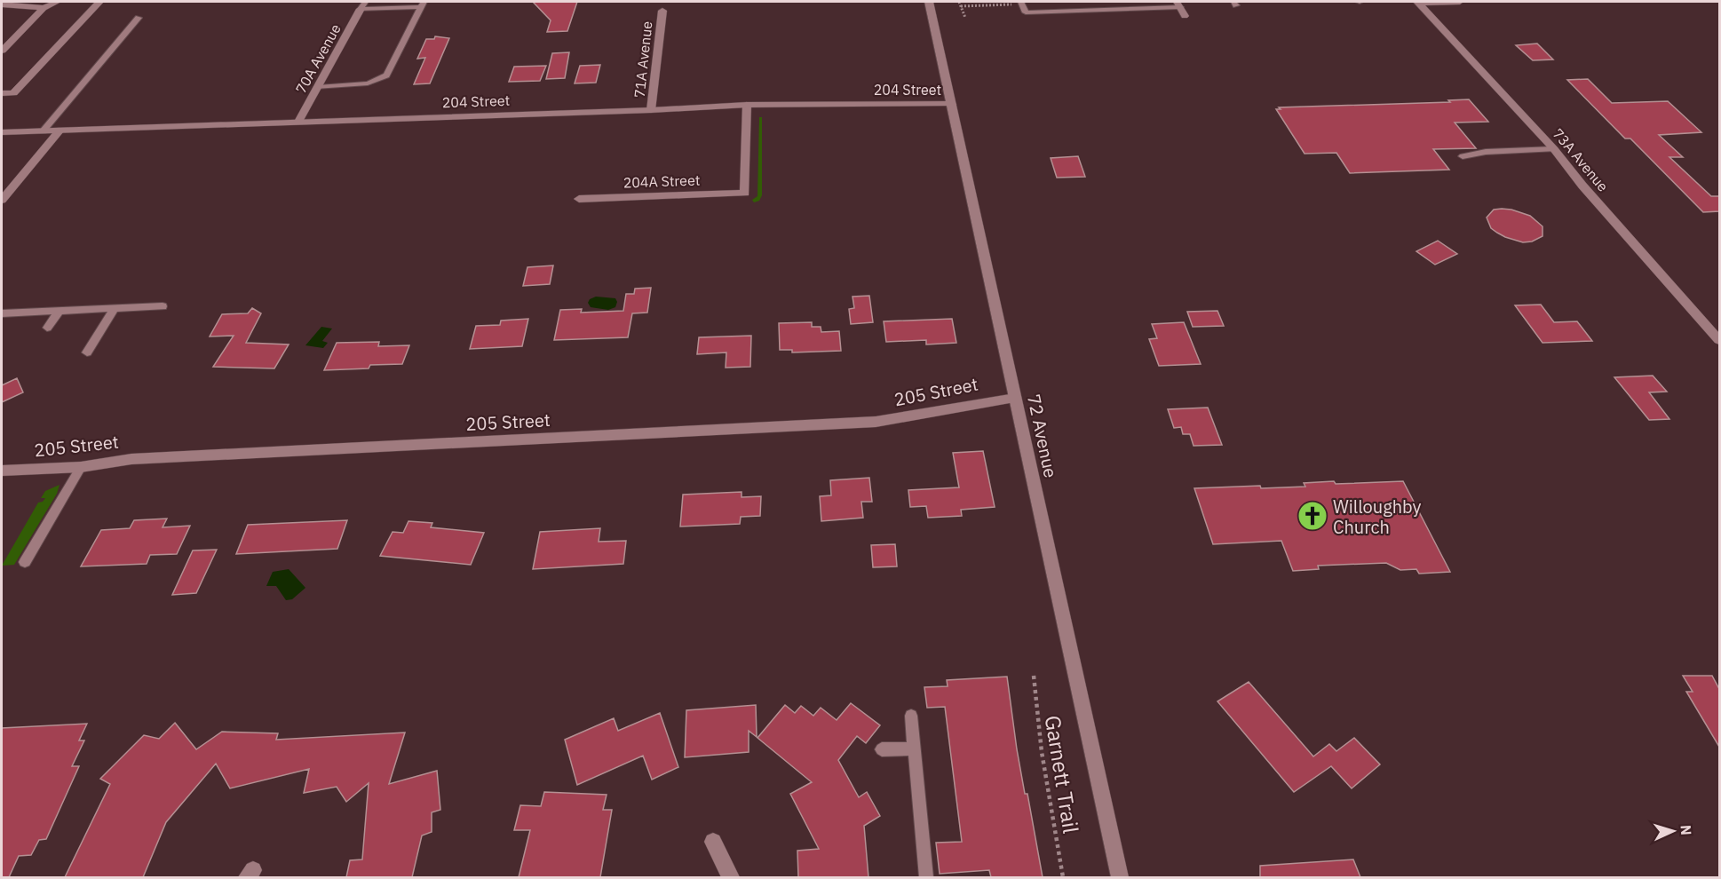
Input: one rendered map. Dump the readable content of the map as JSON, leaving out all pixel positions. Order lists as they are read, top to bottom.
{
  "streets": {
    "street": [
      "70A Avenue",
      "71A Avenue",
      "204 Street",
      "73A Avenue",
      "204A Street",
      "205 Street",
      "72 Avenue"
    ],
    "path": ["Garnett Trail"]
  },
  "crossings": [
    ["70A Avenue", "204 Street"],
    ["71A Avenue", "204 Street"],
    ["204 Street", "204A Street"],
    ["204 Street", "72 Avenue"],
    ["205 Street", "72 Avenue"]
  ],
  "places": {
    "church": ["Willoughby Church"]
  },
  "north": "right"
}
